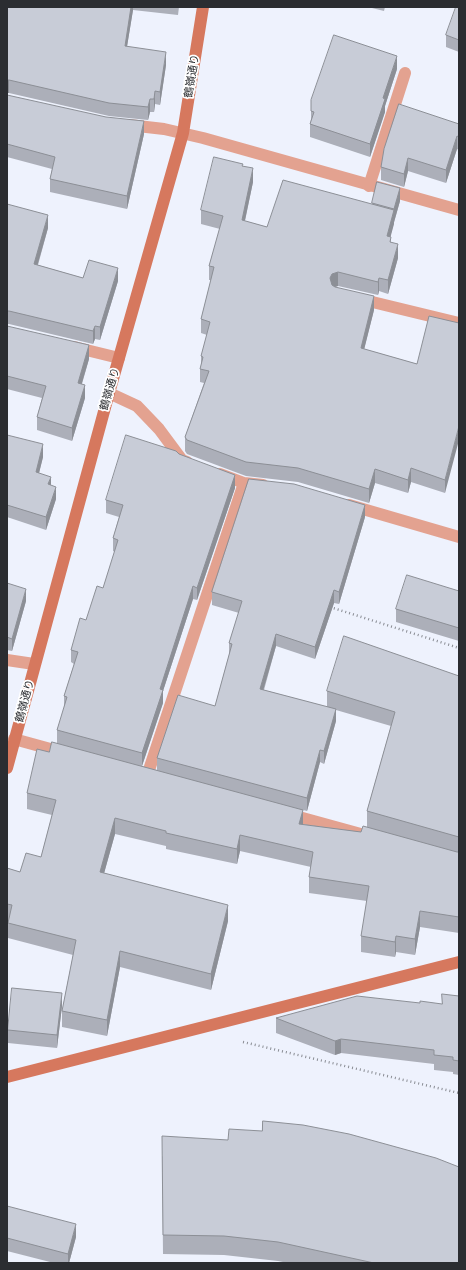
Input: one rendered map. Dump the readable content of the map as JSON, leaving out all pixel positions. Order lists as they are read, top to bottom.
{
  "streets": {
    "street": ["鶴嶺通り"]
  }
}
